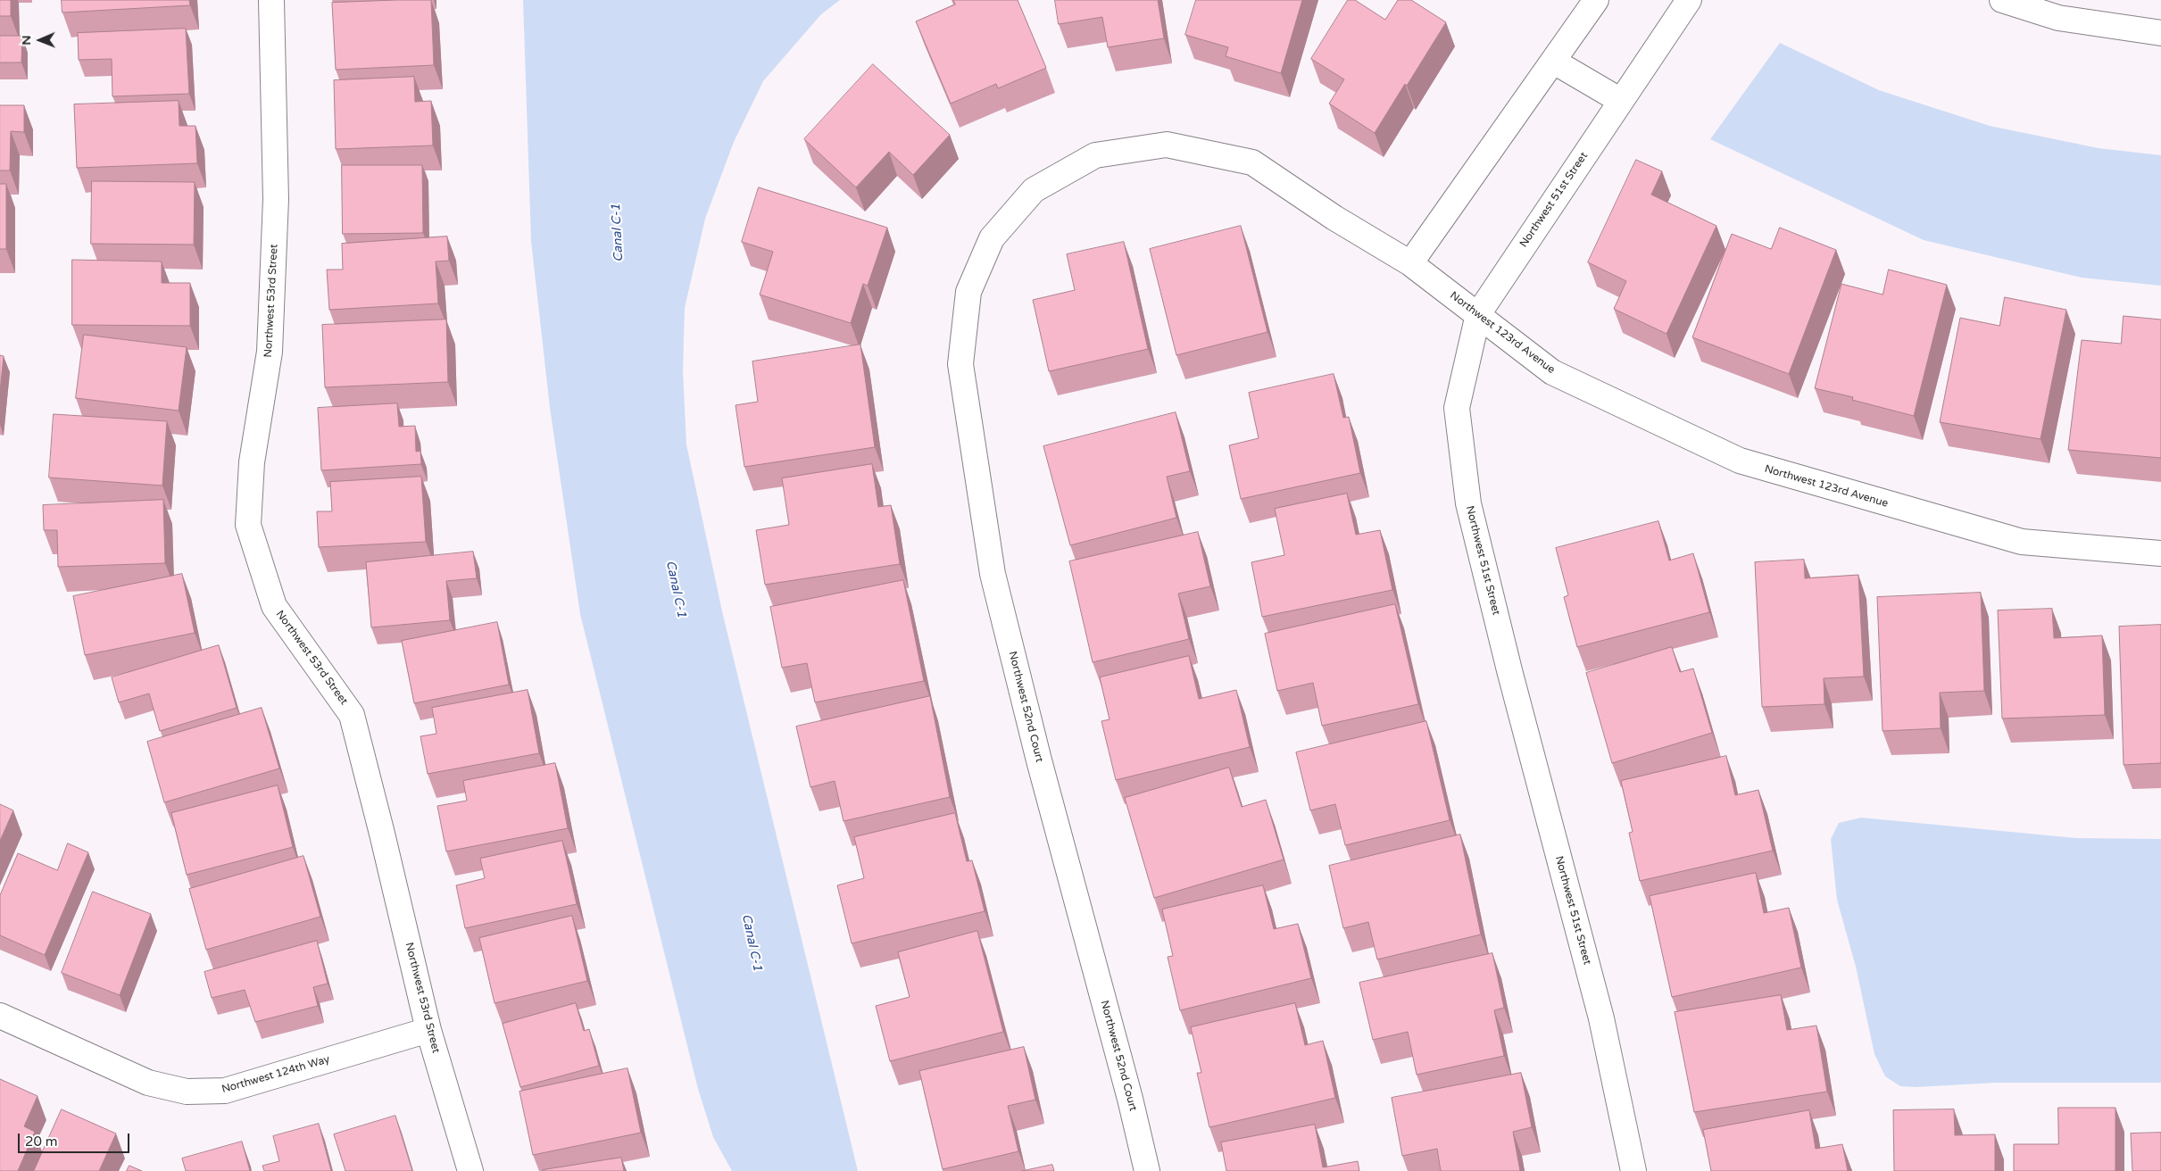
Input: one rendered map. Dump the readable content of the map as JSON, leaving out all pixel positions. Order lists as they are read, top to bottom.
{
  "streets": {
    "street": [
      "Northwest 51st Street",
      "Northwest 53rd Street",
      "Northwest 123rd Avenue",
      "Northwest 52nd Court",
      "Northwest 124th Way"
    ]
  },
  "crossings": [
    ["Northwest 51st Street", "Northwest 123rd Avenue"],
    ["Northwest 53rd Street", "Northwest 124th Way"],
    ["Northwest 123rd Avenue", "Northwest 52nd Court"]
  ],
  "water": ["Canal C-1"],
  "scale_bar": "20 m",
  "north": "left"
}
